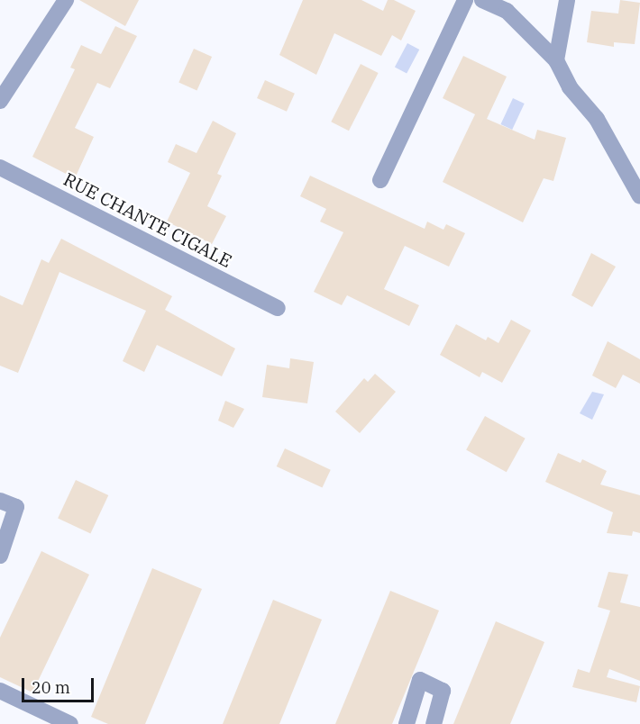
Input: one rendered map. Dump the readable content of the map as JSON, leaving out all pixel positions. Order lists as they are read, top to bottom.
{
  "streets": {
    "street": ["RUE CHANTE CIGALE"]
  },
  "scale_bar": "20 m"
}
